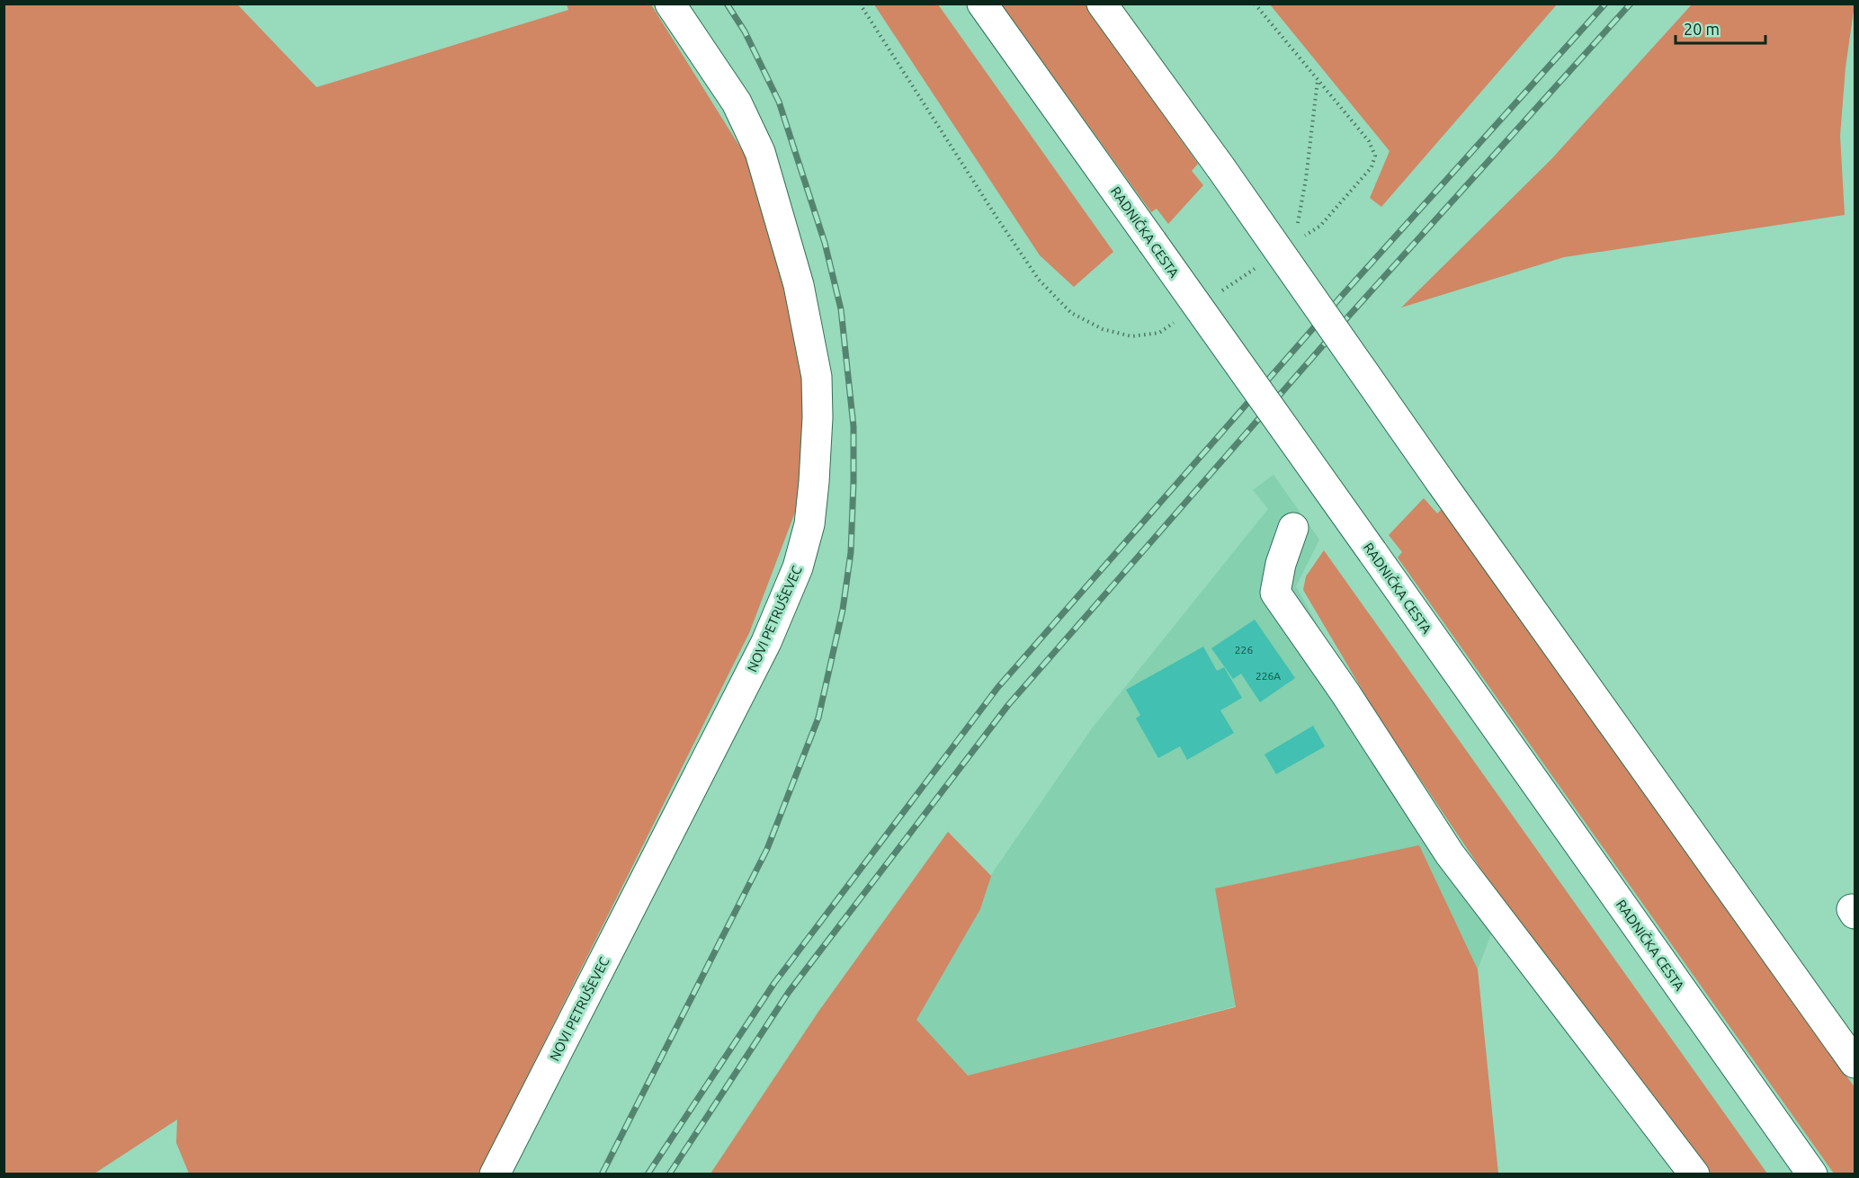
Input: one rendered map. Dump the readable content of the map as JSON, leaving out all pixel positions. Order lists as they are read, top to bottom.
{
  "streets": {
    "main road": ["RADNIČKA CESTA", "NOVI PETRUŠEVEC"]
  },
  "house_numbers": ["226", "226A"],
  "scale_bar": "20 m"
}
